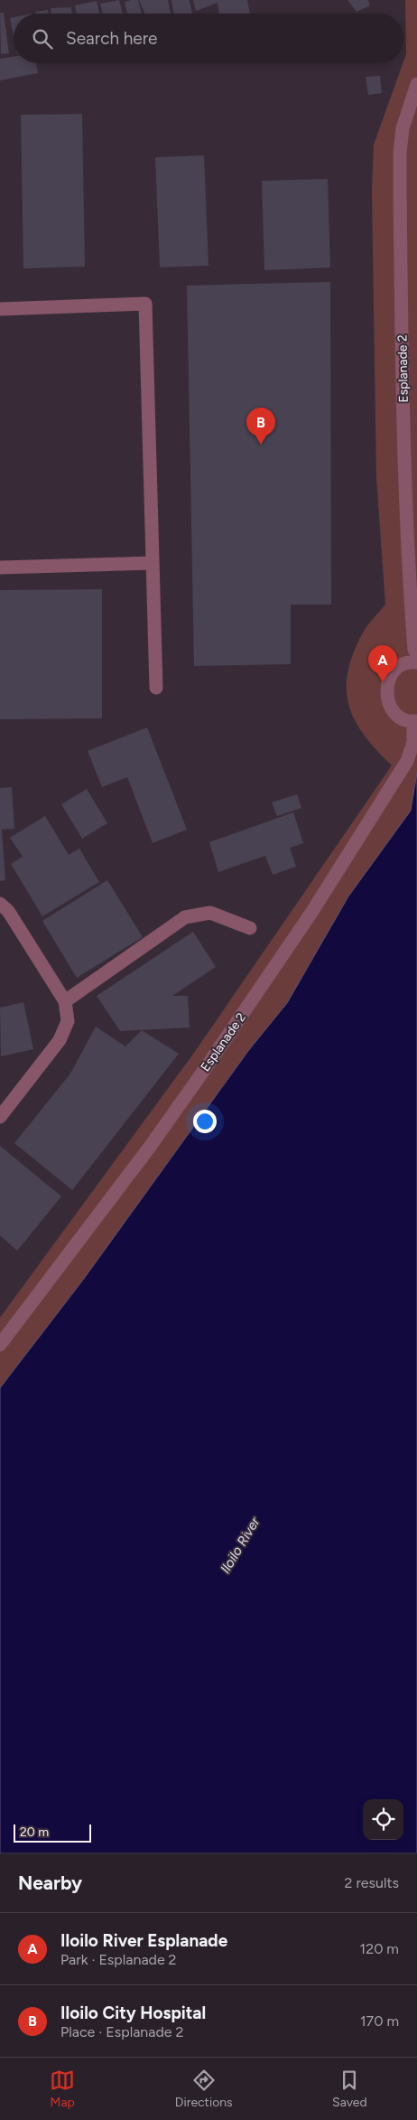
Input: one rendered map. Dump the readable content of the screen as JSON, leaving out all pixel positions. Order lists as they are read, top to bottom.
{
  "streets": {
    "street": ["Esplanade 2"]
  },
  "water": ["Iloilo River"],
  "scale_bar": "20 m",
  "page": {
    "search": "Search here",
    "pins": ["B", "A"],
    "scale": "20 m",
    "heading": ["Nearby", "2 results"],
    "list": [
      {
        "mark": "A",
        "name": "Iloilo River Esplanade",
        "note": "Park · Esplanade 2",
        "value": "120 m"
      },
      {
        "mark": "B",
        "name": "Iloilo City Hospital",
        "note": "Place · Esplanade 2",
        "value": "170 m"
      }
    ],
    "nav": ["Map", "Directions", "Saved"]
  }
}
